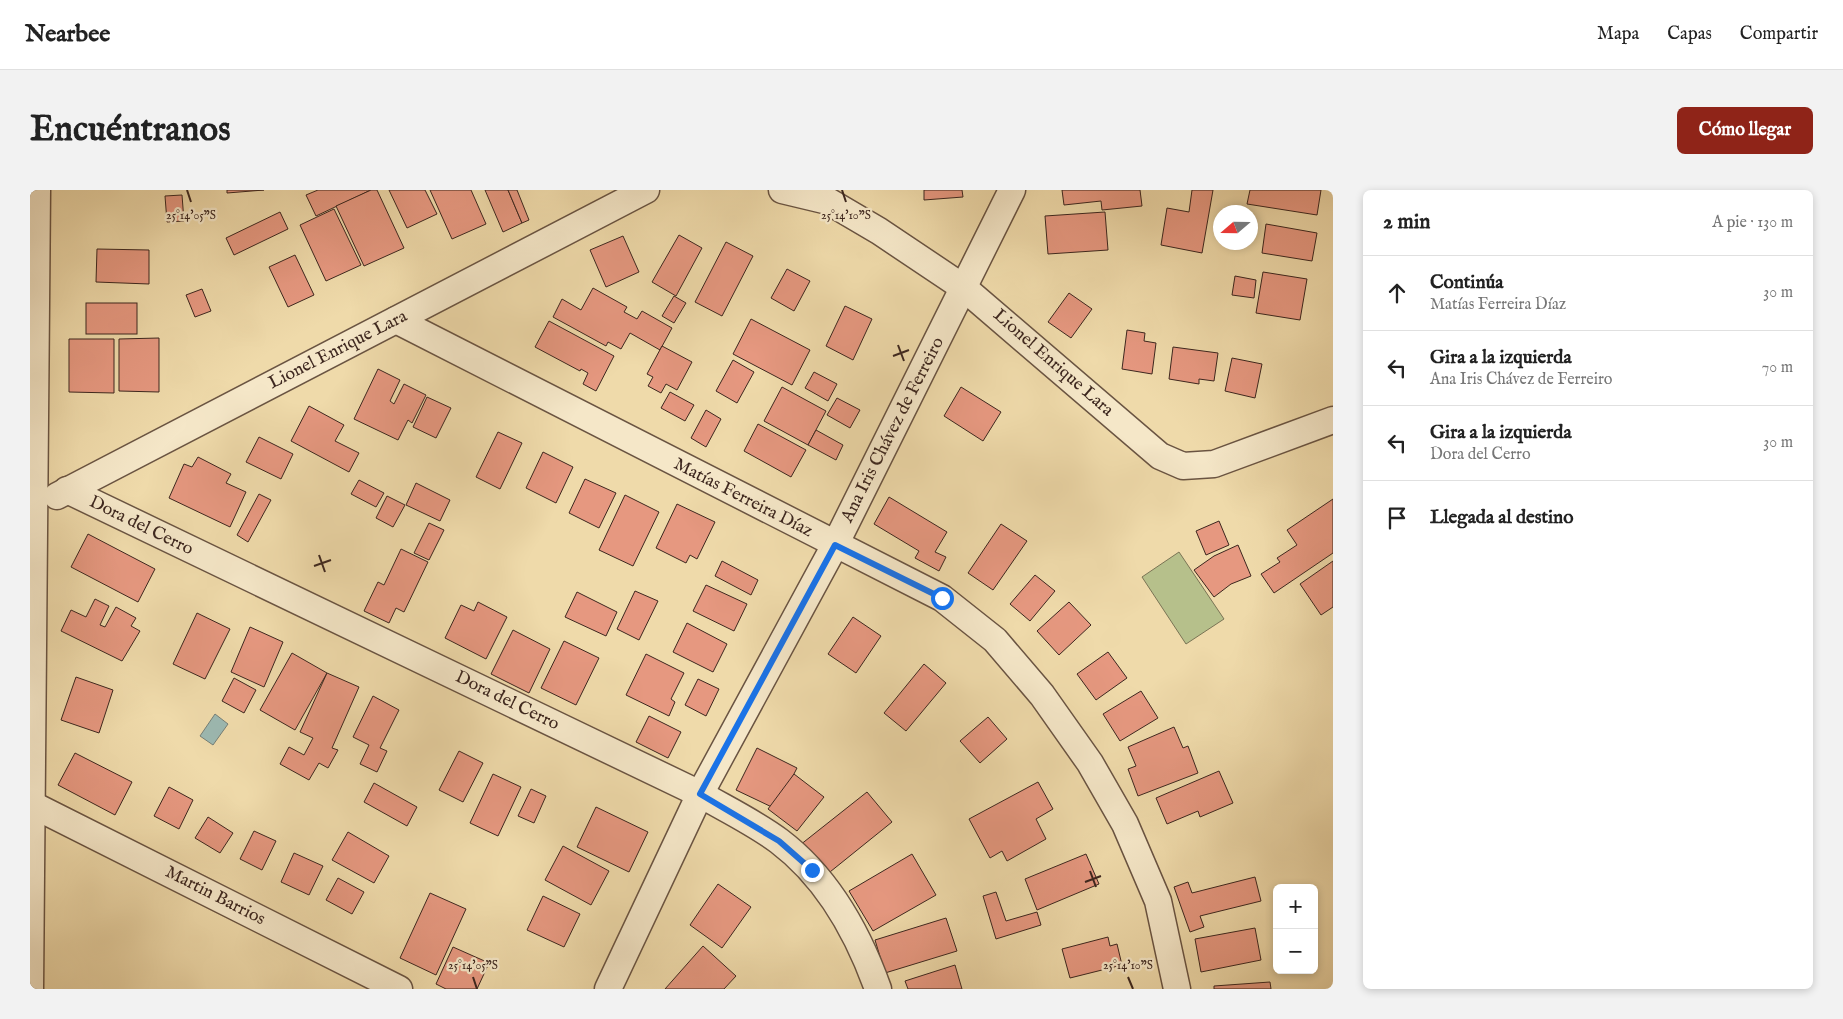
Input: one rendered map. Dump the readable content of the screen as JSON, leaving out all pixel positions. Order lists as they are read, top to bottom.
{
  "streets": {
    "street": [
      "Lionel Enrique Lara",
      "Ana Iris Chávez de Ferreiro",
      "Matías Ferreira Díaz",
      "Dora del Cerro",
      "Martin Barrios"
    ]
  },
  "crossings": [
    ["Lionel Enrique Lara", "Ana Iris Chávez de Ferreiro"],
    ["Lionel Enrique Lara", "Matías Ferreira Díaz"],
    ["Lionel Enrique Lara", "Dora del Cerro"],
    ["Ana Iris Chávez de Ferreiro", "Matías Ferreira Díaz"],
    ["Ana Iris Chávez de Ferreiro", "Dora del Cerro"]
  ],
  "north": "left",
  "page": {
    "header": "Nearbee",
    "nav": ["Mapa", "Capas", "Compartir"],
    "buttons": "Cómo llegar",
    "title": "Encuéntranos",
    "heading": ["2 min", "A pie · 130 m"],
    "list": [
      ["Continúa", "Matías Ferreira Díaz", "30 m"],
      ["Gira a la izquierda", "Ana Iris Chávez de Ferreiro", "70 m"],
      ["Gira a la izquierda", "Dora del Cerro", "30 m"],
      "Llegada al destino"
    ],
    "map_buttons": ["+", "−"]
  },
  "coordinates": ["25°14'05\"S", "25°14'10\"S"]
}
